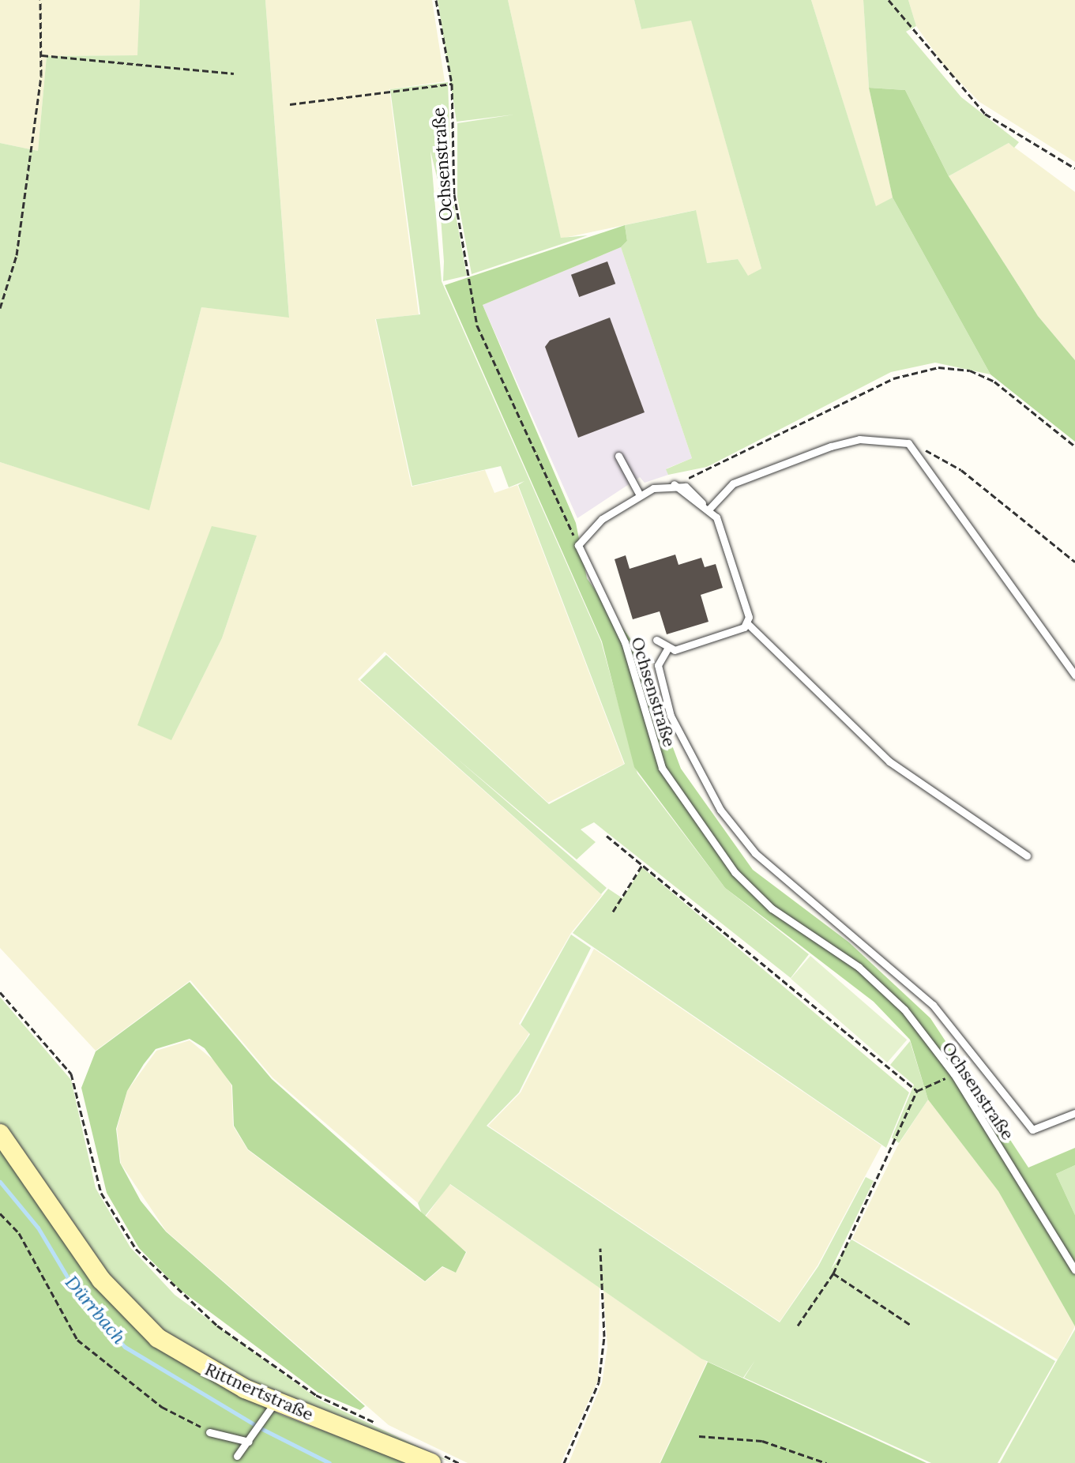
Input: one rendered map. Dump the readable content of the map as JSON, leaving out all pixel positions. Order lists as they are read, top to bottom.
{
  "streets": {
    "street": ["Rittnertstraße"],
    "lane": ["Ochsenstraße"]
  },
  "water": ["Dürrbach"]
}
